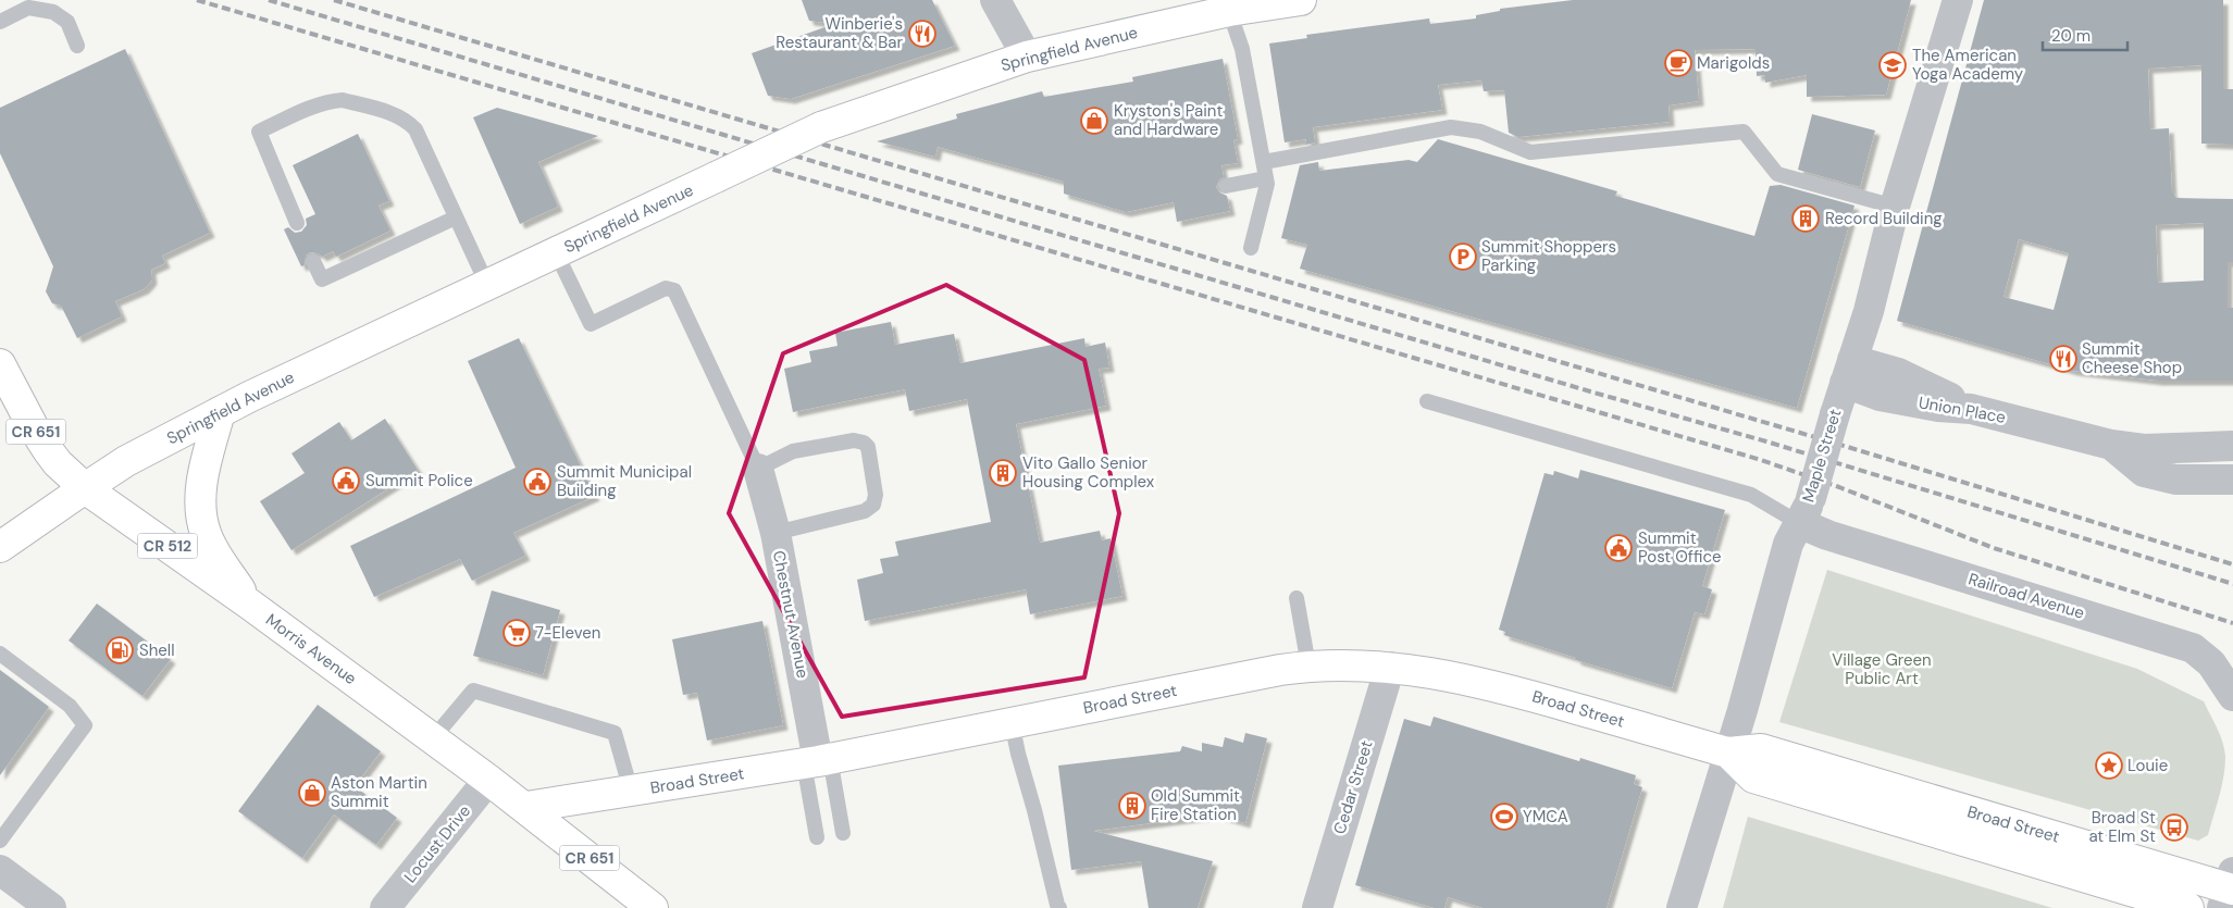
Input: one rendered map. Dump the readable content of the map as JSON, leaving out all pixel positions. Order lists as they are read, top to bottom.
{
  "streets": {
    "main road": [
      "Springfield Avenue",
      "CR 651",
      "CR 512",
      "Morris Avenue",
      "Broad Street"
    ],
    "street": [
      "Union Place",
      "Maple Street",
      "Railroad Avenue",
      "Chestnut Avenue",
      "Cedar Street",
      "Locust Drive"
    ]
  },
  "crossings": [
    ["Springfield Avenue", "Morris Avenue"],
    ["Union Place", "Maple Street"],
    ["Maple Street", "Railroad Avenue"],
    ["Maple Street", "Broad Street"],
    ["Chestnut Avenue", "Broad Street"],
    ["Morris Avenue", "Broad Street"],
    ["Morris Avenue", "Locust Drive"],
    ["Broad Street", "Cedar Street"]
  ],
  "parks": ["Village Green Public Art"],
  "places": {
    "restaurant": ["Winberie's Restaurant & Bar", "Summit Cheese Shop"],
    "cafe": ["Marigolds"],
    "school or university": ["The American Yoga Academy"],
    "shop": ["Kryston's Paint and Hardware", "Aston Martin Summit"],
    "building": ["Record Building", "Vito Gallo Senior Housing Complex", "Old Summit Fire Station"],
    "parking": ["Summit Shoppers Parking"],
    "public building": ["Summit Police", "Summit Municipal Building", "Summit Post Office"],
    "supermarket": ["7-Eleven"],
    "fuel station": ["Shell"],
    "place": ["Louie"],
    "sports": ["YMCA"],
    "bus stop": ["Broad St at Elm St"]
  },
  "scale_bar": "20 m"
}
